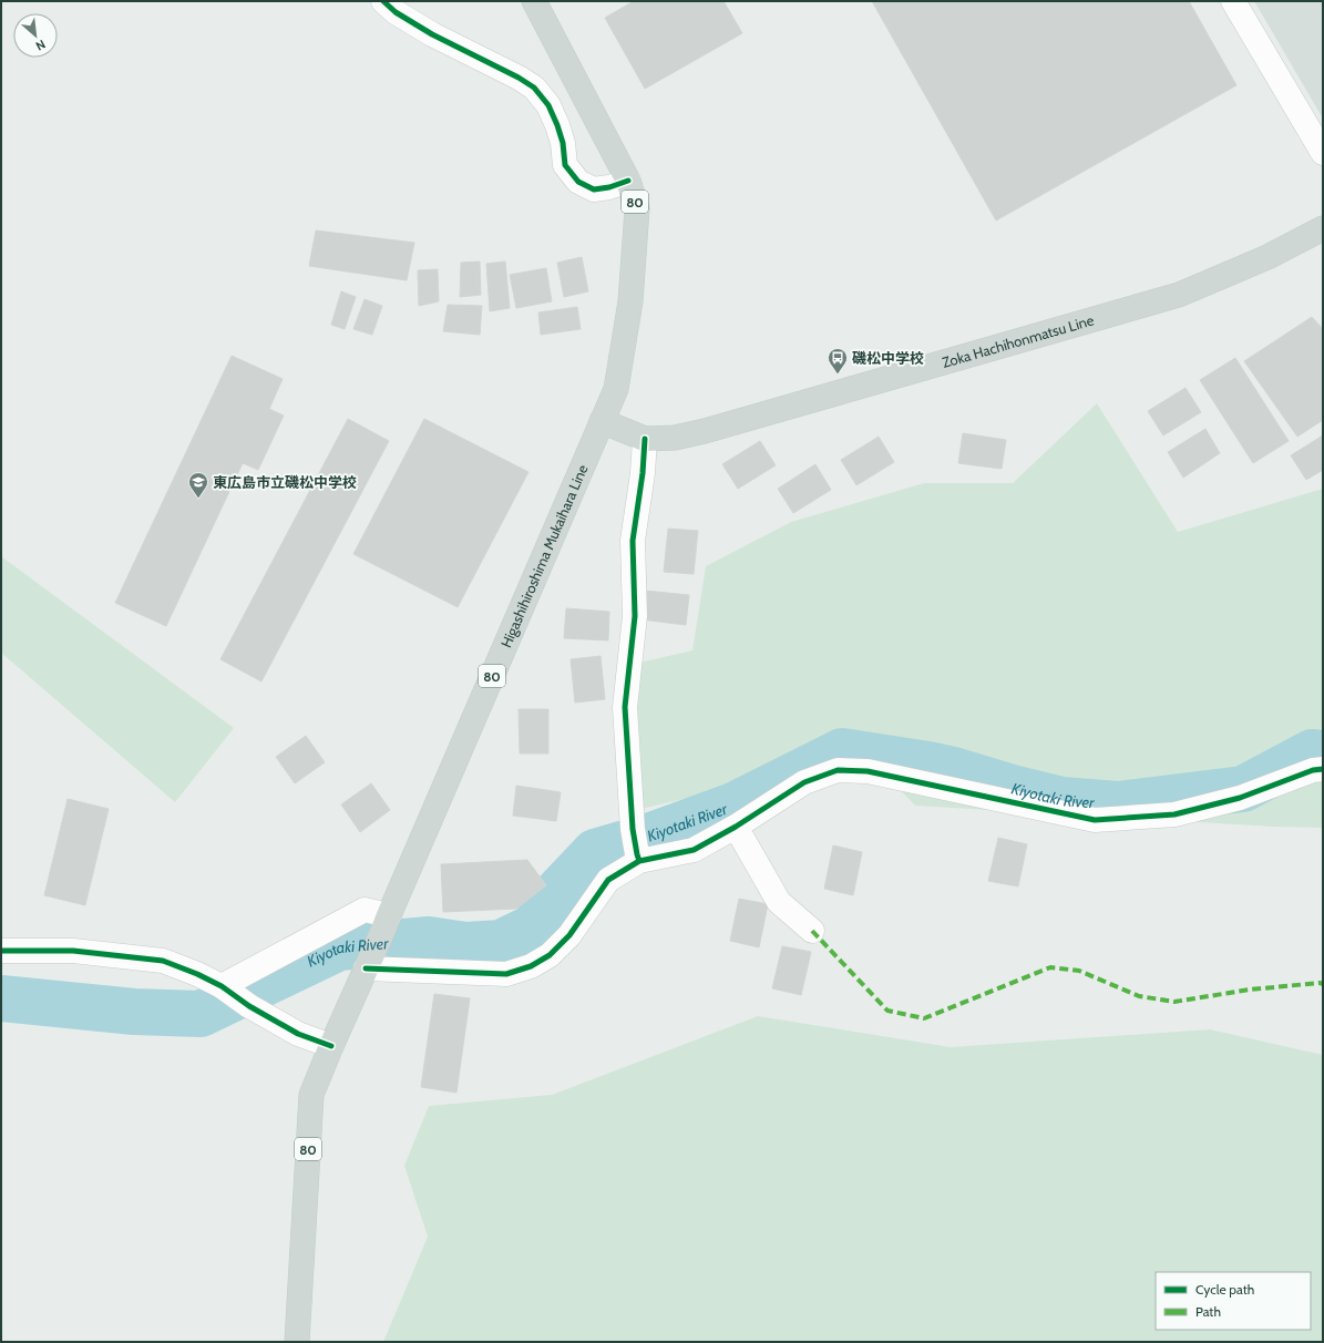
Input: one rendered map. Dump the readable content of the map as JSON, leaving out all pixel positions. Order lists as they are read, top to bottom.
{
  "streets": {
    "main road": ["80", "Zoka Hachihonmatsu Line", "Higashihiroshima Mukaihara Line"]
  },
  "crossings": [
    ["Zoka Hachihonmatsu Line", "Higashihiroshima Mukaihara Line"]
  ],
  "water": ["Kiyotaki River"],
  "places": {
    "bus stop": ["磯松中学校"],
    "school or university": ["東広島市立磯松中学校"]
  },
  "legend": ["Cycle path", "Path"],
  "north": "bottom right"
}
